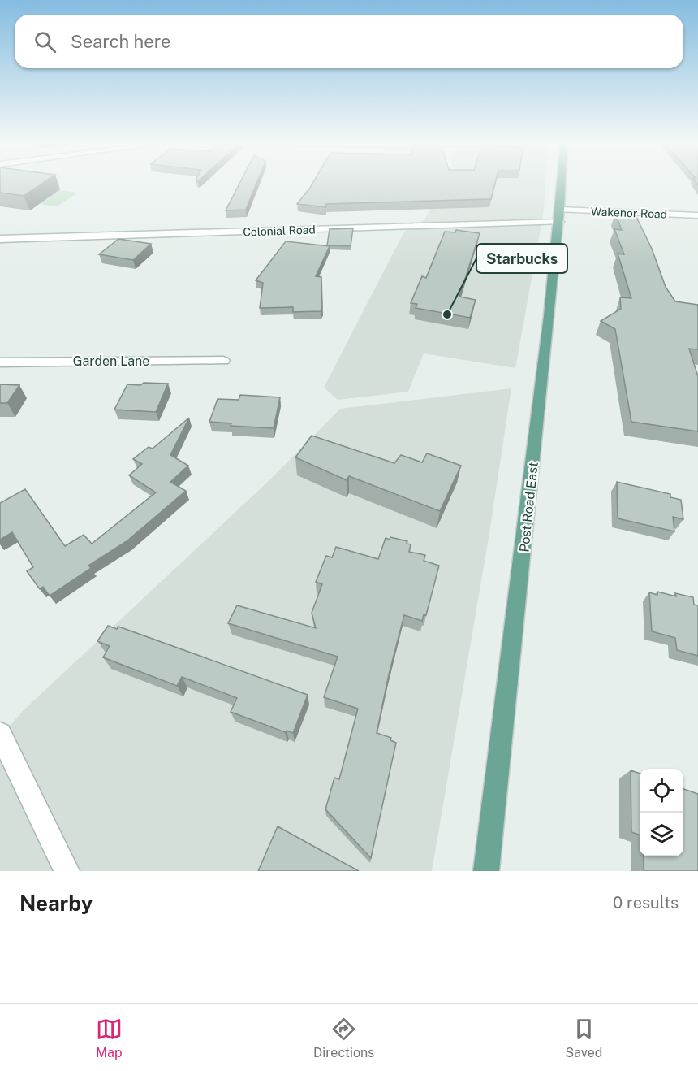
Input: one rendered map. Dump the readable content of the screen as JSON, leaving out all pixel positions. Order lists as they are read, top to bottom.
{
  "streets": {
    "main road": ["Post Road East"],
    "street": ["Wakenor Road", "Colonial Road", "Garden Lane"]
  },
  "crossings": [
    ["Wakenor Road", "Colonial Road"],
    ["Wakenor Road", "Post Road East"],
    ["Colonial Road", "Post Road East"]
  ],
  "places": ["Starbucks"],
  "page": {
    "search": "Search here",
    "heading": ["Nearby", "0 results"],
    "nav": ["Map", "Directions", "Saved"]
  }
}
